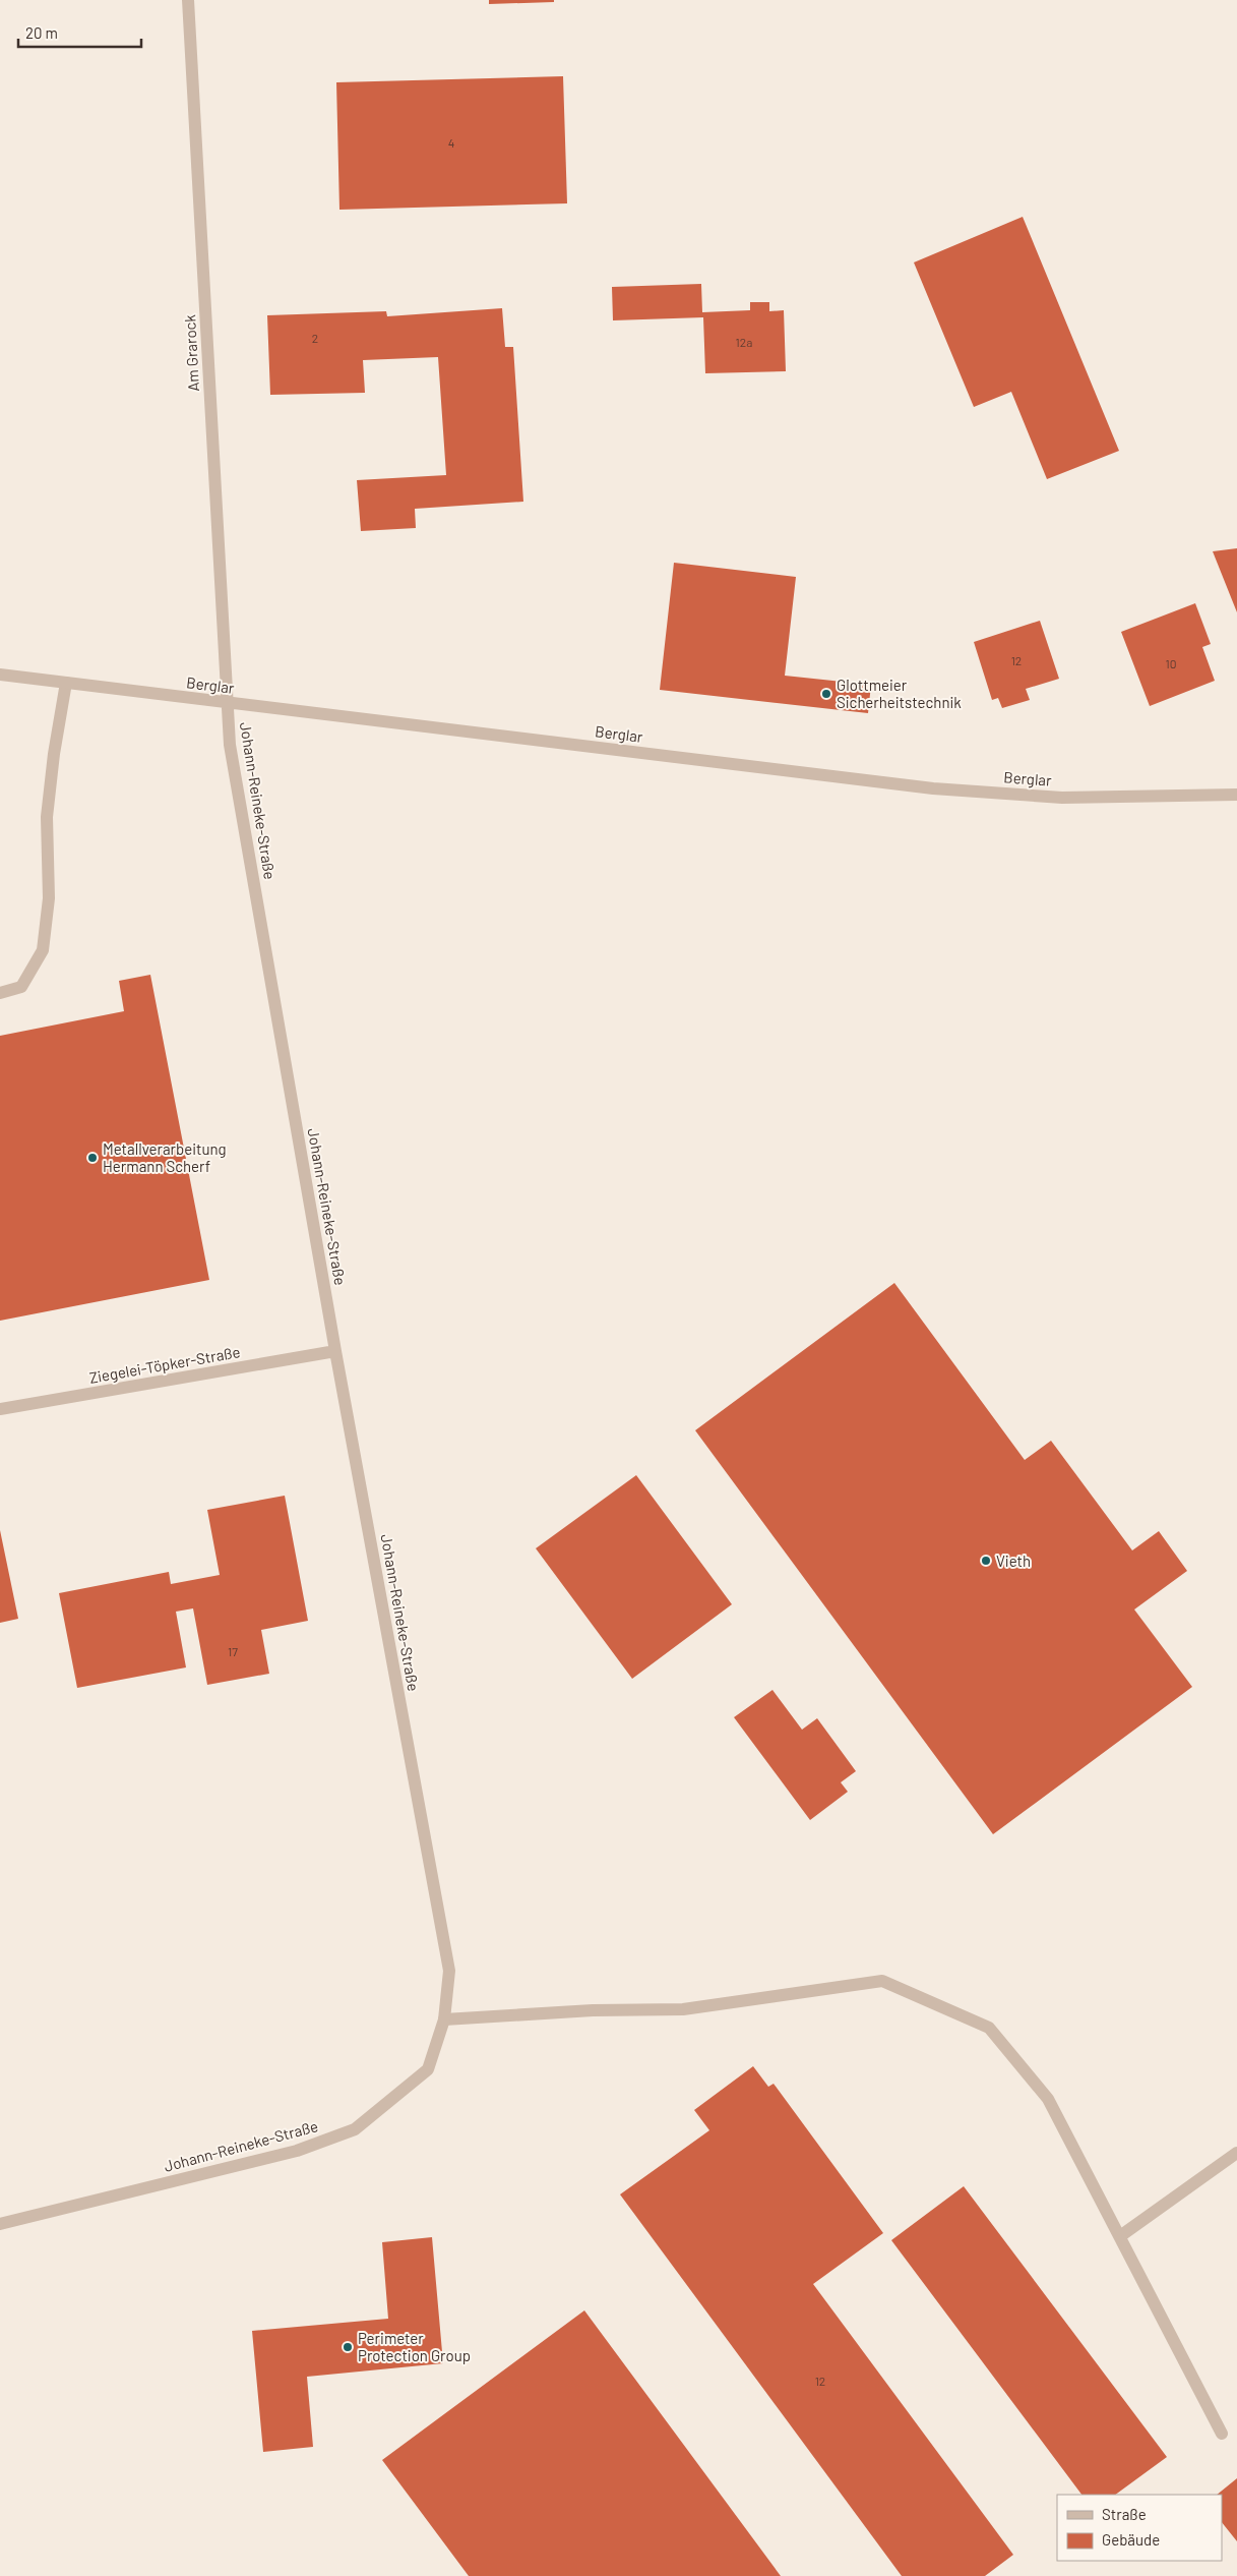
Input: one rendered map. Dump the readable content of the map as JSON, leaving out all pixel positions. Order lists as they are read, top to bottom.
{
  "streets": {
    "street": [
      "Am Grarock",
      "Berglar",
      "Johann-Reineke-Straße",
      "Ziegelei-Töpker-Straße"
    ]
  },
  "crossings": [
    ["Am Grarock", "Berglar"],
    ["Am Grarock", "Johann-Reineke-Straße"],
    ["Berglar", "Johann-Reineke-Straße"],
    ["Johann-Reineke-Straße", "Ziegelei-Töpker-Straße"]
  ],
  "places": [
    "Glottmeier Sicherheitstechnik",
    "Metallverarbeitung Hermann Scherf",
    "Vieth",
    "Perimeter Protection Group"
  ],
  "house_numbers": [
    "4",
    "2",
    "12a",
    "12",
    "10",
    "17",
    "12"
  ],
  "legend": ["Straße", "Gebäude"],
  "scale_bar": "20 m"
}
